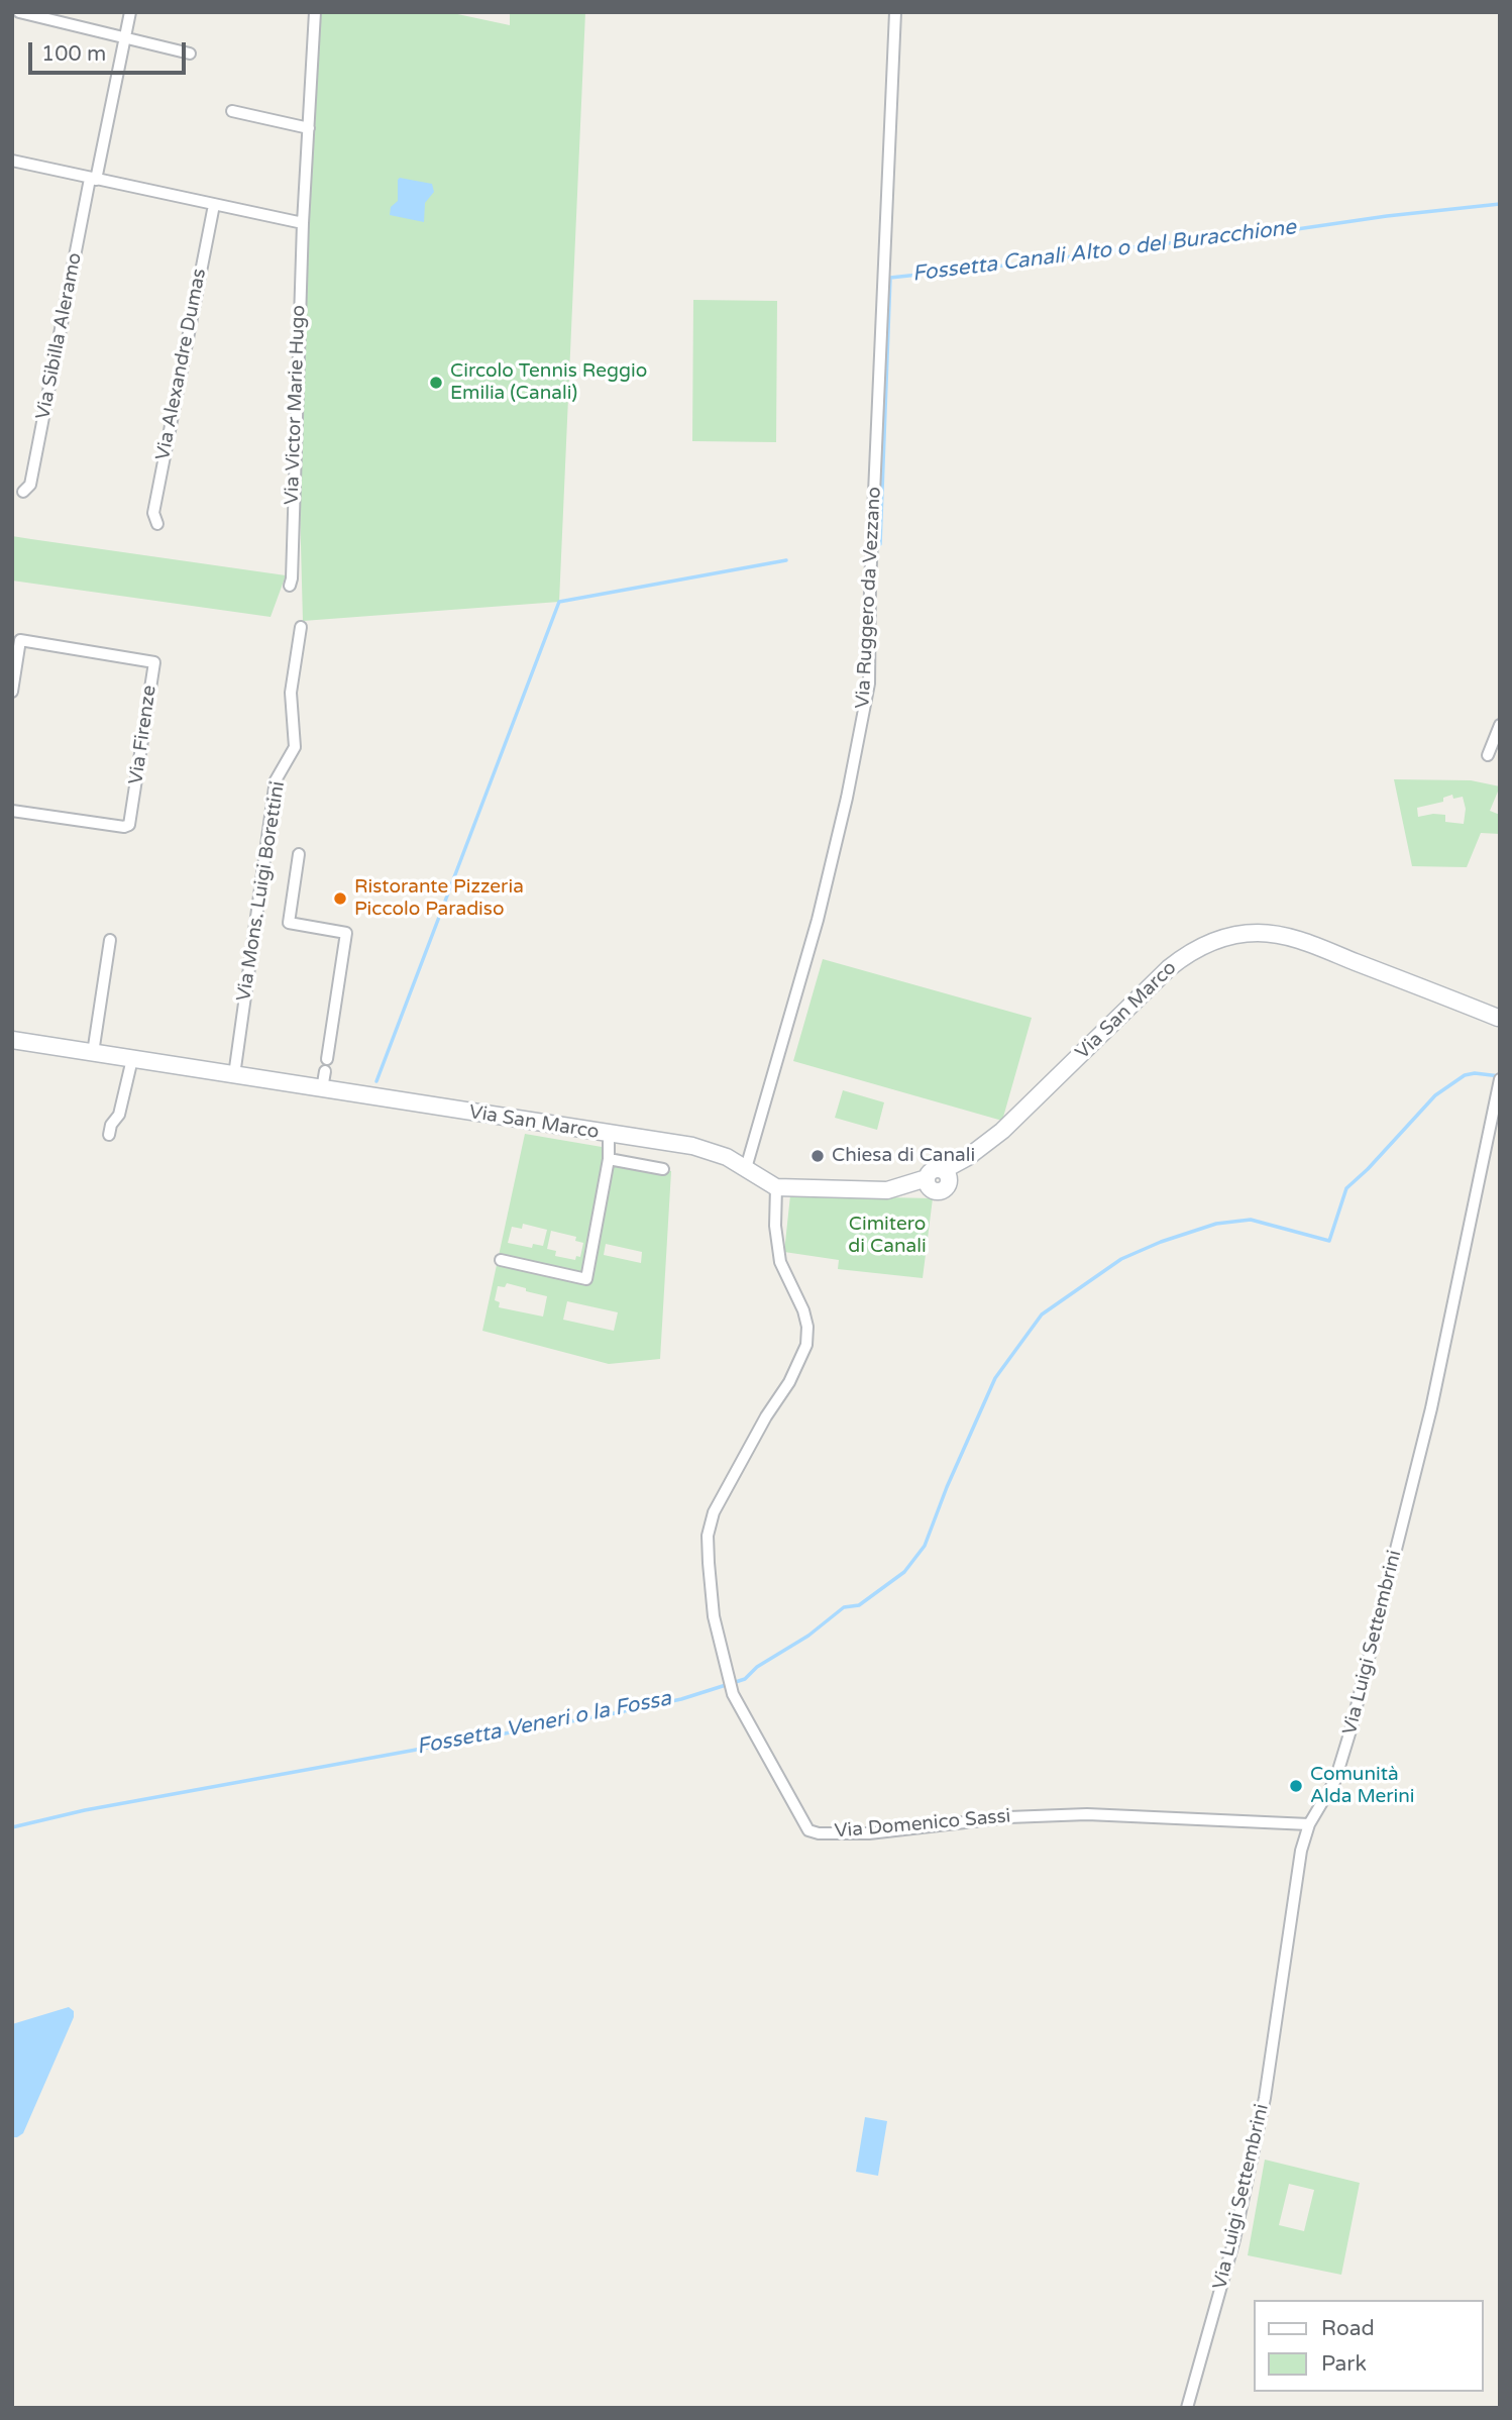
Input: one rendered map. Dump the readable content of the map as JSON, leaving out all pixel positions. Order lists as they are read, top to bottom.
{
  "streets": {
    "street": [
      "Via Sibilla Aleramo",
      "Via Alexandre Dumas",
      "Via Victor Marie Hugo",
      "Via Ruggero da Vezzano",
      "Via Firenze",
      "Via Mons. Luigi Borettini",
      "Via San Marco",
      "Via Luigi Settembrini",
      "Via Domenico Sassi"
    ]
  },
  "crossings": [
    ["Via Ruggero da Vezzano", "Via San Marco"],
    ["Via Mons. Luigi Borettini", "Via San Marco"],
    ["Via San Marco", "Via Domenico Sassi"],
    ["Via Luigi Settembrini", "Via Domenico Sassi"]
  ],
  "water": ["Fossetta Canali Alto o del Buracchione", "Fossetta Veneri o la Fossa"],
  "parks": ["Cimitero di Canali"],
  "places": [
    "Circolo Tennis Reggio Emilia (Canali)",
    "Ristorante Pizzeria Piccolo Paradiso",
    "Chiesa di Canali",
    "Comunità Alda Merini"
  ],
  "legend": ["Road", "Park"],
  "scale_bar": "100 m"
}
